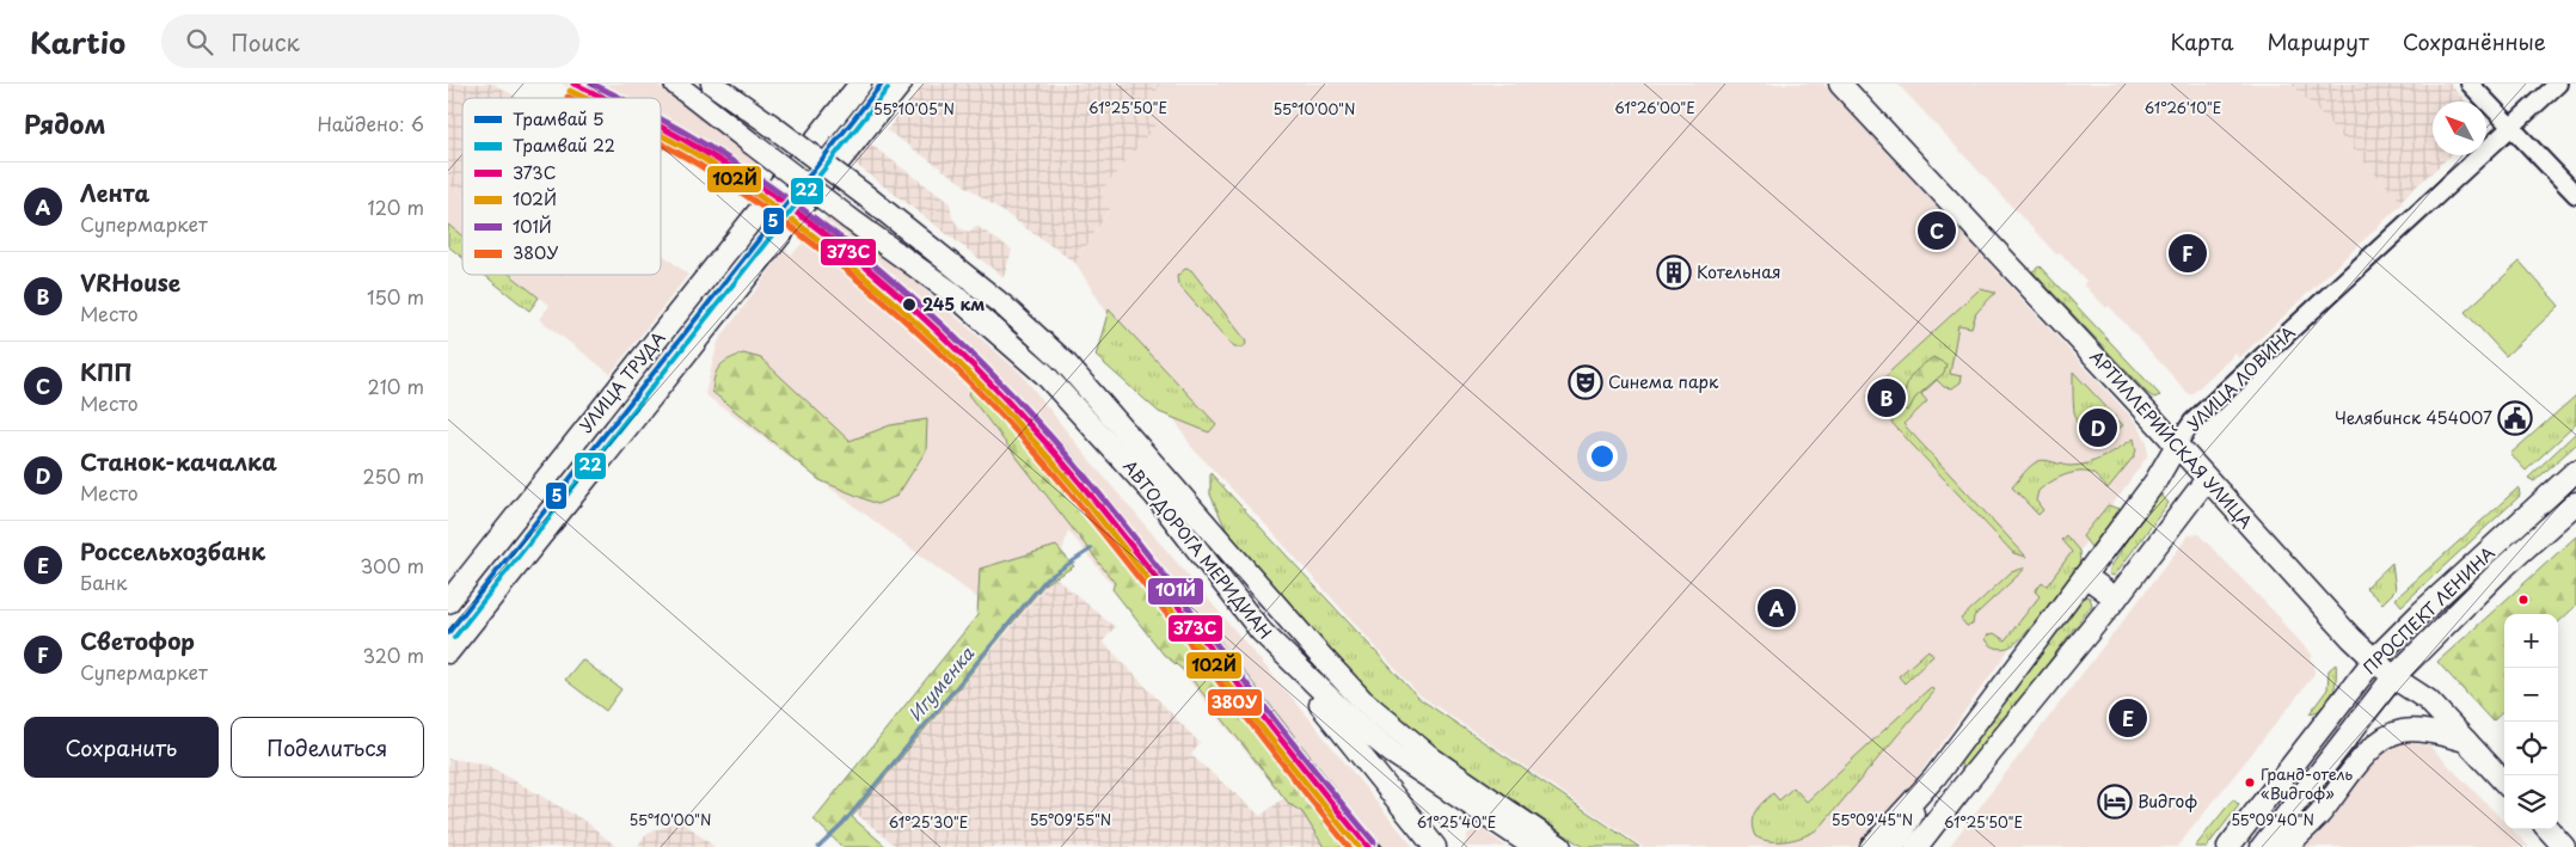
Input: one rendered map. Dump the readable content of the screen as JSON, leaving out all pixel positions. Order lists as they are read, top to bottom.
{
  "streets": {
    "main road": [
      "УЛИЦА ЛОВИНА",
      "УЛИЦА ТРУДА",
      "АРТИЛЛЕРИЙСКАЯ УЛИЦА",
      "АВТОДОРОГА МЕРИДИАН",
      "ПРОСПЕКТ ЛЕНИНА"
    ]
  },
  "crossings": [
    ["УЛИЦА ЛОВИНА", "АРТИЛЛЕРИЙСКАЯ УЛИЦА"],
    ["АРТИЛЛЕРИЙСКАЯ УЛИЦА", "ПРОСПЕКТ ЛЕНИНА"]
  ],
  "water": ["Игуменка"],
  "places": {
    "building": ["Котельная"],
    "other": ["245 км", "Гранд-отель «Видгоф»"],
    "theatre": ["Синема парк"],
    "public building": ["Челябинск 454007"],
    "hotel": ["Видгоф"]
  },
  "lines": [
    "tram line 5",
    "transit line 373C",
    "transit line 101Й",
    "tram line 22",
    "transit line 102Й",
    "transit line 380У"
  ],
  "legend": [
    "Трамвай 5",
    "Трамвай 22",
    "373C",
    "102Й",
    "101Й",
    "380У"
  ],
  "north": "top left",
  "page": {
    "header": "Kartio",
    "search": "Поиск",
    "nav": ["Карта", "Маршрут", "Сохранённые"],
    "heading": ["Рядом", "Найдено: 6"],
    "list": [
      {
        "mark": "A",
        "name": "Лента",
        "note": "Супермаркет",
        "value": "120 m"
      },
      {
        "mark": "B",
        "name": "VRHouse",
        "note": "Место",
        "value": "150 m"
      },
      {
        "mark": "C",
        "name": "КПП",
        "note": "Место",
        "value": "210 m"
      },
      {
        "mark": "D",
        "name": "Станок-качалка",
        "note": "Место",
        "value": "250 m"
      },
      {
        "mark": "E",
        "name": "Россельхозбанк",
        "note": "Банк",
        "value": "300 m"
      },
      {
        "mark": "F",
        "name": "Светофор",
        "note": "Супермаркет",
        "value": "320 m"
      }
    ],
    "pins": [
      "C",
      "F",
      "B",
      "D",
      "A",
      "E"
    ],
    "map_buttons": ["+", "−"],
    "buttons": ["Сохранить", "Поделиться"]
  },
  "coordinates": [
    "61°25'50\"E",
    "61°26'00\"E",
    "61°26'10\"E",
    "55°10'05\"N",
    "55°10'00\"N",
    "55°09'55\"N",
    "55°09'45\"N",
    "55°09'40\"N",
    "61°25'30\"E",
    "61°25'40\"E"
  ]
}
